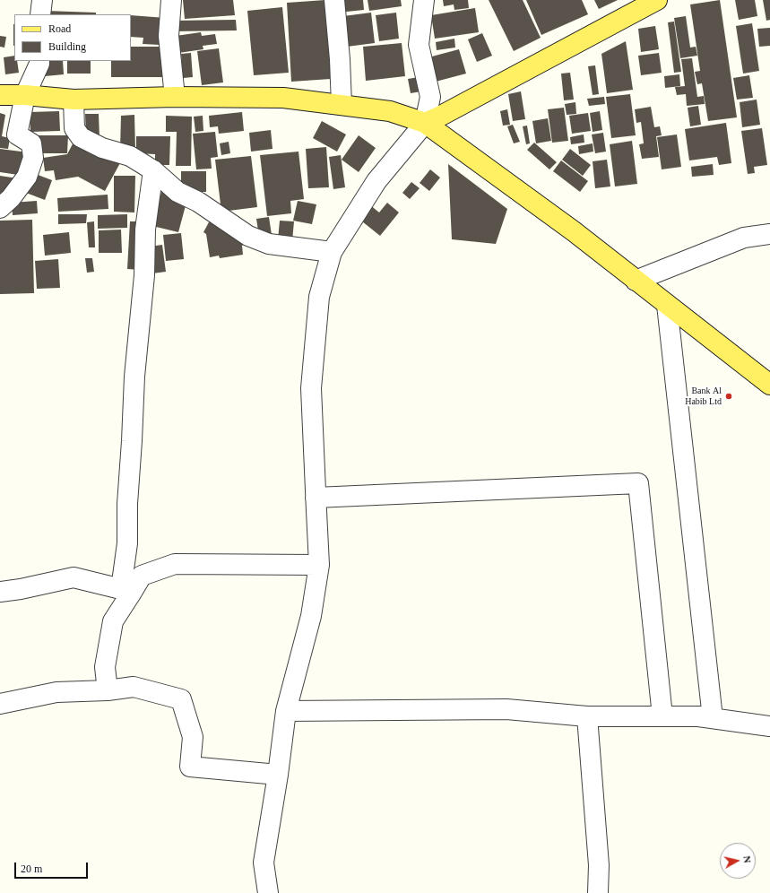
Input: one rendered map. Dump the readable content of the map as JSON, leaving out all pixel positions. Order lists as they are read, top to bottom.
{
  "places": ["Bank Al Habib Ltd"],
  "legend": ["Road", "Building"],
  "scale_bar": "20 m",
  "north": "right"
}
